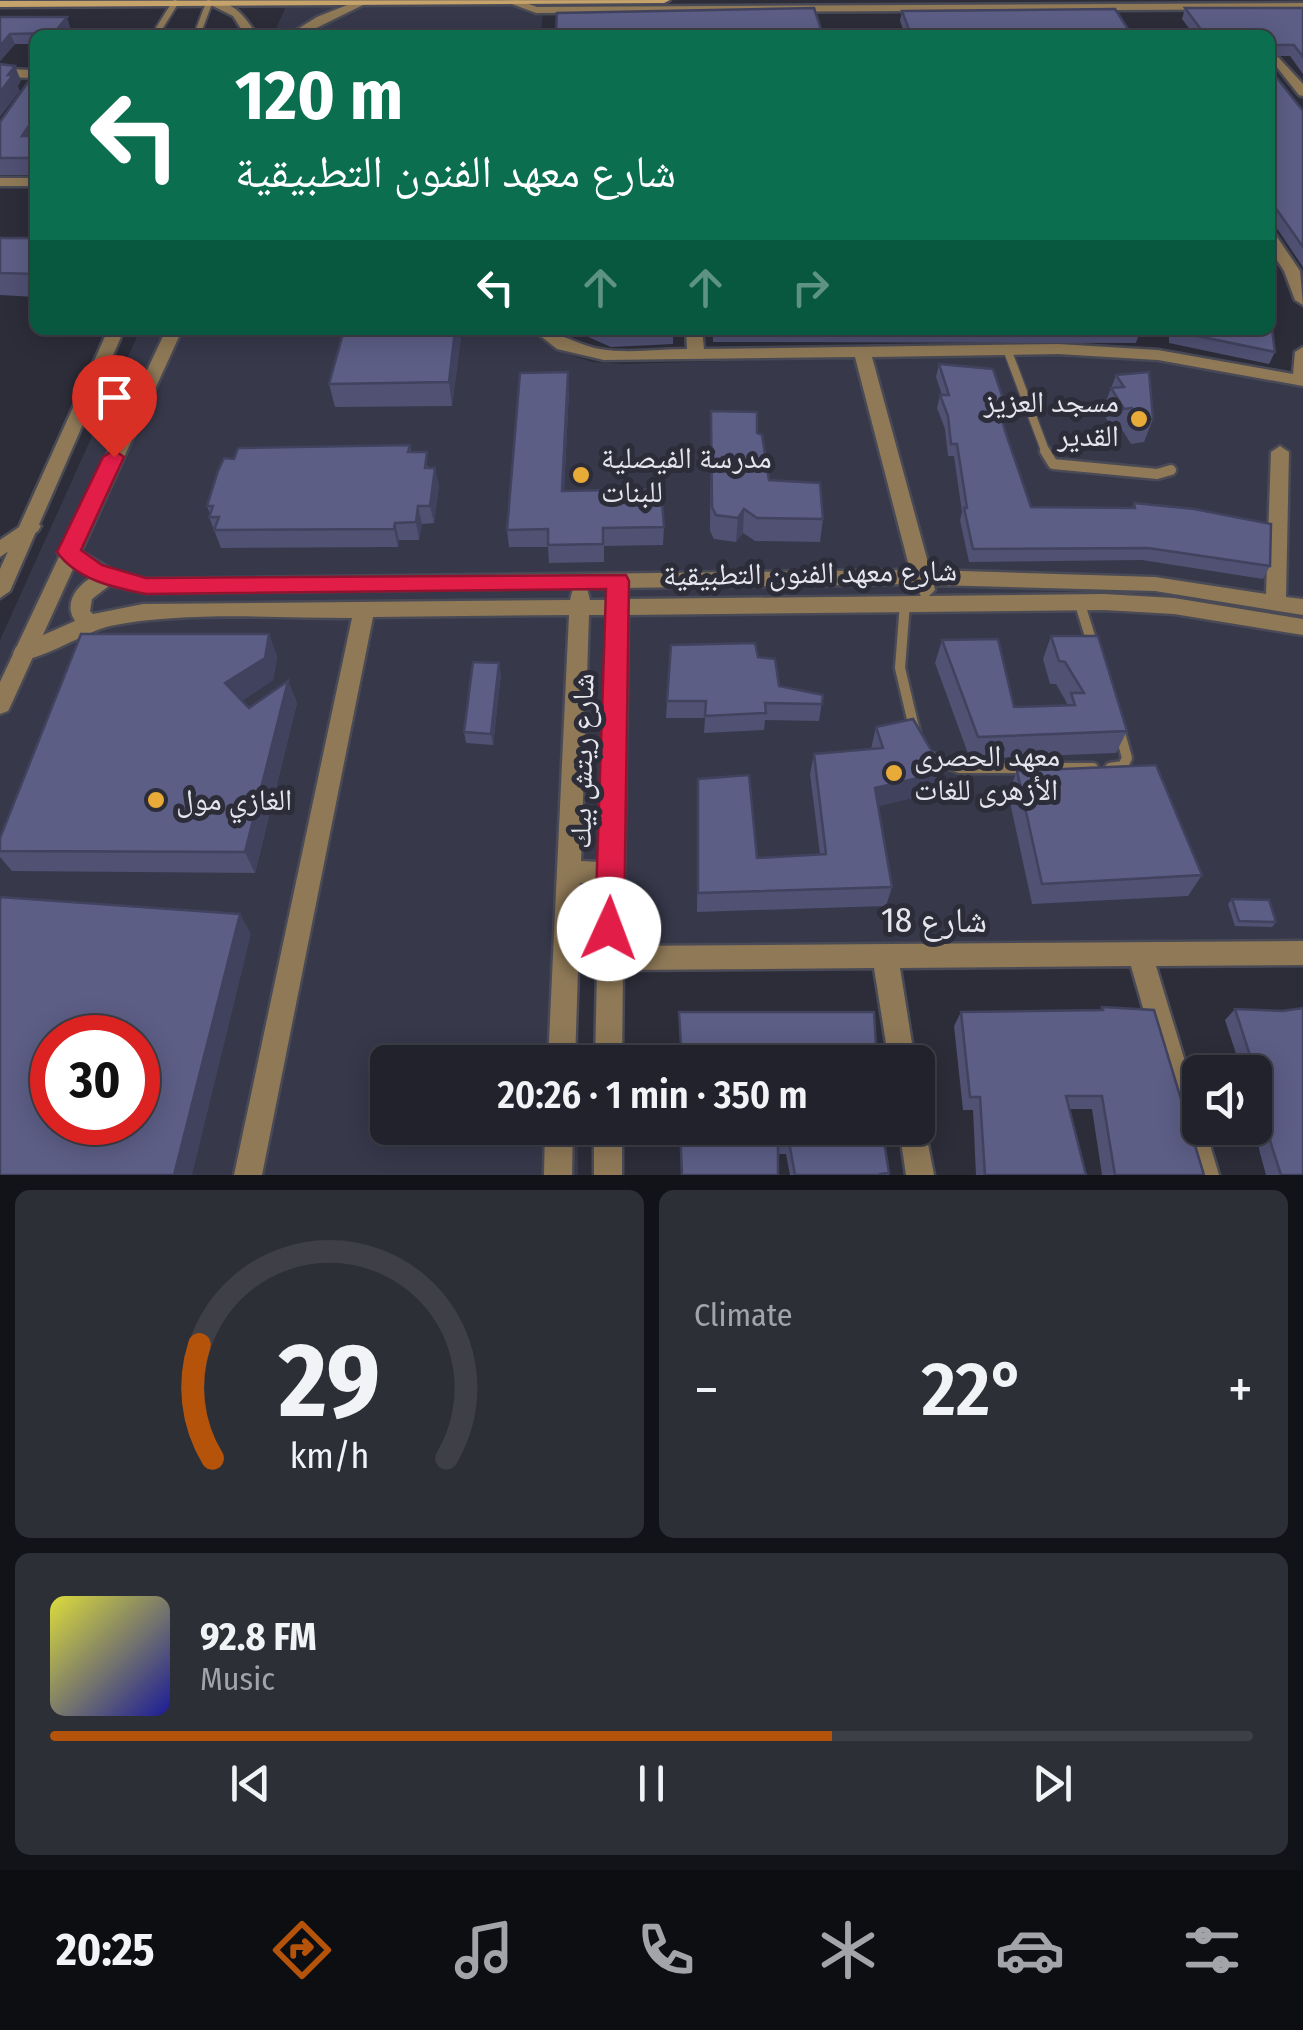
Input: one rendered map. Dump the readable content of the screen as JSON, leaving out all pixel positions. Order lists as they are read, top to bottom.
{
  "streets": {
    "street": ["شارع معهد الفنون التطبيقية", "شارع ريتش بيك", "شارع 18"]
  },
  "crossings": [
    ["شارع معهد الفنون التطبيقية", "شارع ريتش بيك"],
    ["شارع ريتش بيك", "شارع 18"]
  ],
  "places": [
    "مسجد العزيز القدير",
    "مدرسة الفيصلية للبنات",
    "معهد الحصرى الأزهرى للغات",
    "الغازي مول"
  ],
  "page": {
    "turn": ["120 m", "شارع معهد الفنون التطبيقية"],
    "limit": "30",
    "trip": "20:26 · 1 min · 350 m",
    "tile": "Climate",
    "heat": ["−", "22°", "+"],
    "song": ["92.8 FM", "Music"],
    "tabs": "20:25",
    "gauge": ["29", "km/h"]
  }
}
